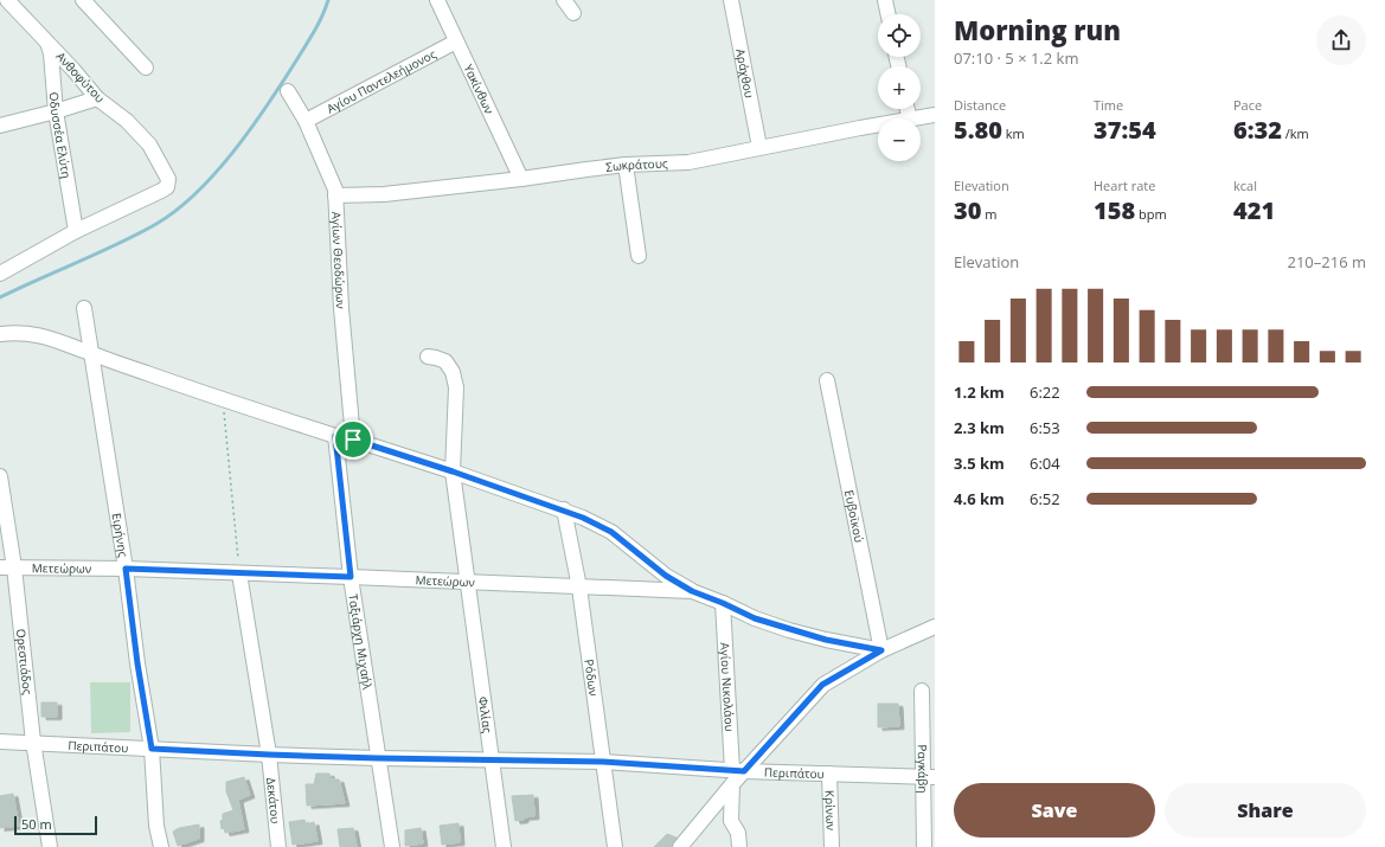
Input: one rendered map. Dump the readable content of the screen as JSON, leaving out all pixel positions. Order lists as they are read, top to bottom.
{
  "streets": {
    "street": [
      "Αράχθου",
      "Ανθοφύτου",
      "Αγίου Παντελεήμονος",
      "Υακίνθων",
      "Οδυσσέα Ελύτη",
      "Σωκράτους",
      "Αγίων Θεοδώρων",
      "Ευβοϊκού",
      "Ειρήνης",
      "Μετεώρων",
      "Ταξιάρχη Μιχαήλ",
      "Ορεστιάδος",
      "Ρόδων",
      "Αγίου Νικολάου",
      "Φιλίας",
      "Περιπάτου",
      "Ραγκάβη",
      "Δεκάτου",
      "Κρίνων"
    ]
  },
  "crossings": [
    ["Αράχθου", "Σωκράτους"],
    ["Ανθοφύτου", "Οδυσσέα Ελύτη"],
    ["Αγίου Παντελεήμονος", "Υακίνθων"],
    ["Αγίου Παντελεήμονος", "Αγίων Θεοδώρων"],
    ["Υακίνθων", "Σωκράτους"],
    ["Σωκράτους", "Αγίων Θεοδώρων"],
    ["Ευβοϊκού", "Μετεώρων"],
    ["Ειρήνης", "Μετεώρων"],
    ["Ειρήνης", "Περιπάτου"],
    ["Μετεώρων", "Ταξιάρχη Μιχαήλ"],
    ["Μετεώρων", "Ορεστιάδος"],
    ["Μετεώρων", "Ρόδων"],
    ["Μετεώρων", "Αγίου Νικολάου"],
    ["Μετεώρων", "Φιλίας"],
    ["Μετεώρων", "Δεκάτου"],
    ["Ταξιάρχη Μιχαήλ", "Περιπάτου"],
    ["Ορεστιάδος", "Περιπάτου"],
    ["Ρόδων", "Περιπάτου"],
    ["Αγίου Νικολάου", "Περιπάτου"],
    ["Φιλίας", "Περιπάτου"],
    ["Περιπάτου", "Ραγκάβη"],
    ["Περιπάτου", "Δεκάτου"],
    ["Περιπάτου", "Κρίνων"]
  ],
  "scale_bar": "50 m",
  "page": {
    "heading": ["Morning run", "07:10 · 5 × 1.2 km"],
    "map_buttons": ["+", "−"],
    "stats": [
      ["Distance", "5.80 km"],
      ["Time", "37:54"],
      ["Pace", "6:32 /km"],
      ["Elevation", "30 m"],
      ["Heart rate", "158 bpm"],
      ["kcal", "421"]
    ],
    "chart": ["Elevation", "210–216 m"],
    "list": [
      {
        "name": "1.2 km",
        "note": "6:22"
      },
      {
        "name": "2.3 km",
        "note": "6:53"
      },
      {
        "name": "3.5 km",
        "note": "6:04"
      },
      {
        "name": "4.6 km",
        "note": "6:52"
      }
    ],
    "buttons": ["Save", "Share"],
    "scale": "50 m"
  }
}
